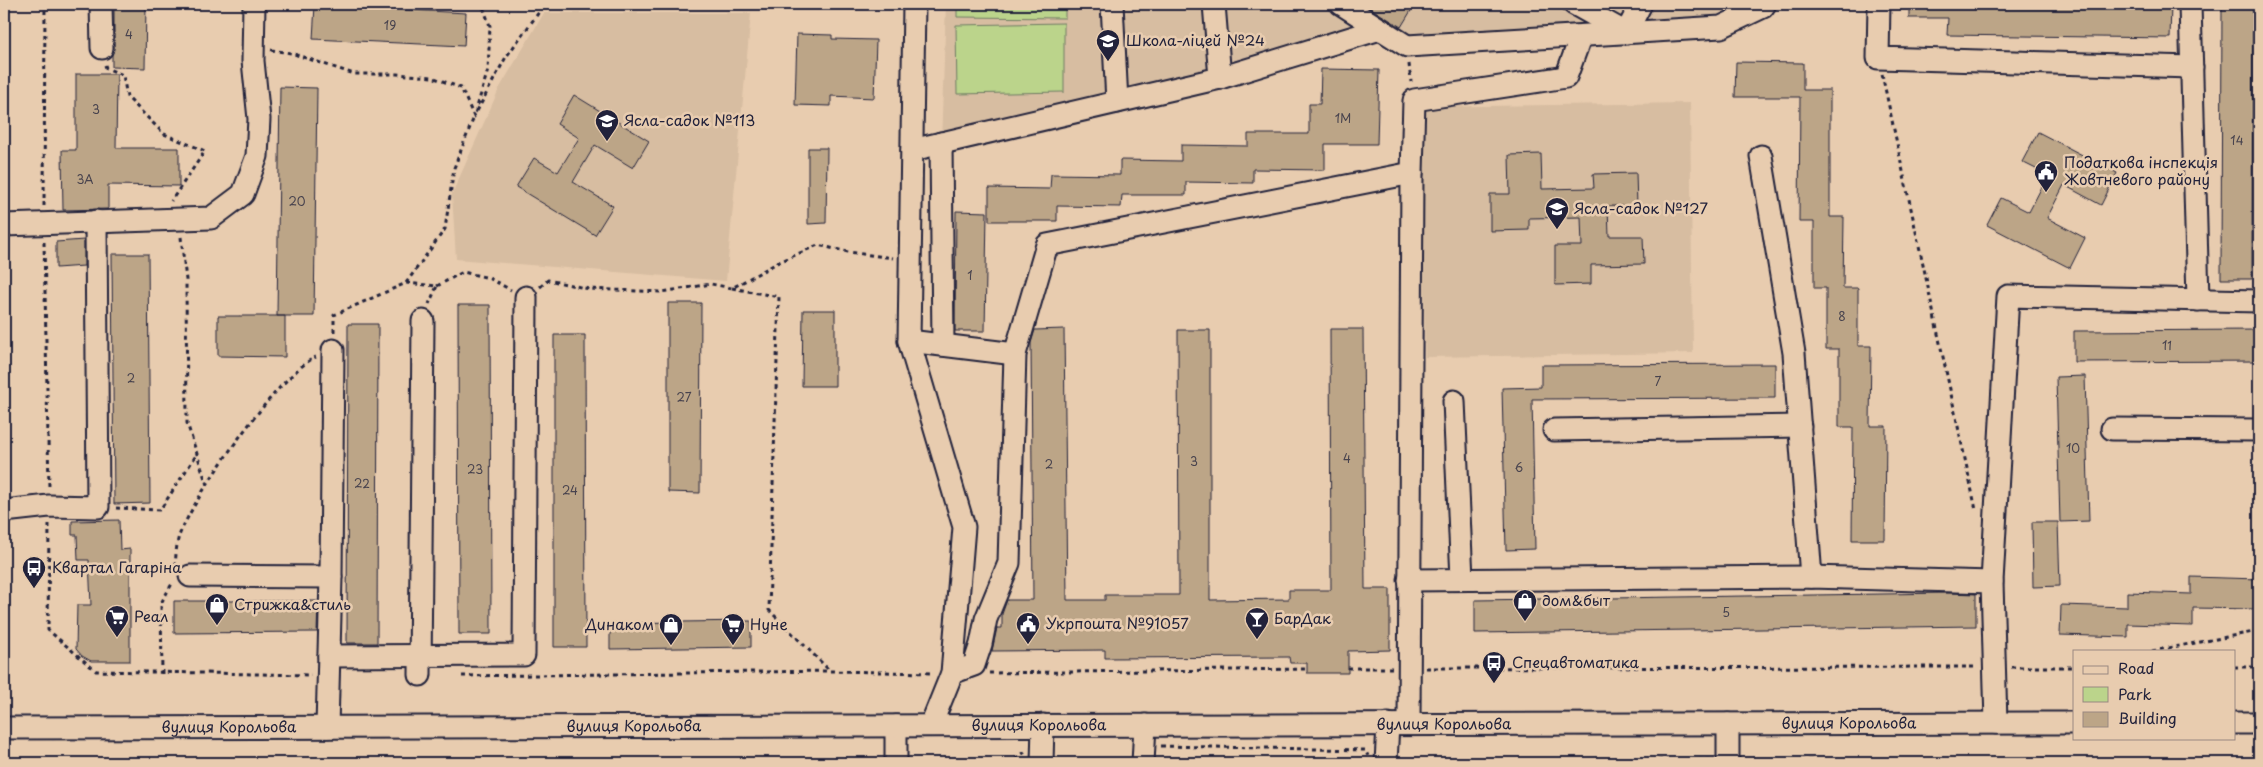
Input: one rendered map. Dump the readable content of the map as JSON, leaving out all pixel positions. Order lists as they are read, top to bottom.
{
  "streets": {
    "street": ["вулиця Корольова"]
  },
  "places": {
    "school or university": ["Школа-ліцей №24", "Ясла-садок №113", "Ясла-садок №127"],
    "public building": ["Податкова інспекція Жовтневого району", "Укрпошта №91057"],
    "bus stop": ["Квартал Гагаріна", "Спецавтоматика"],
    "shop": ["дом&быт", "Стрижка&стиль", "Динаком"],
    "supermarket": ["Реал", "Нуне"],
    "bar": ["БарДак"]
  },
  "house_numbers": [
    "19",
    "4",
    "3",
    "1М",
    "14",
    "3А",
    "20",
    "1",
    "8",
    "11",
    "2",
    "7",
    "27",
    "10",
    "4",
    "3",
    "2",
    "6",
    "23",
    "22",
    "24",
    "5"
  ],
  "legend": ["Road", "Park", "Building"]
}
